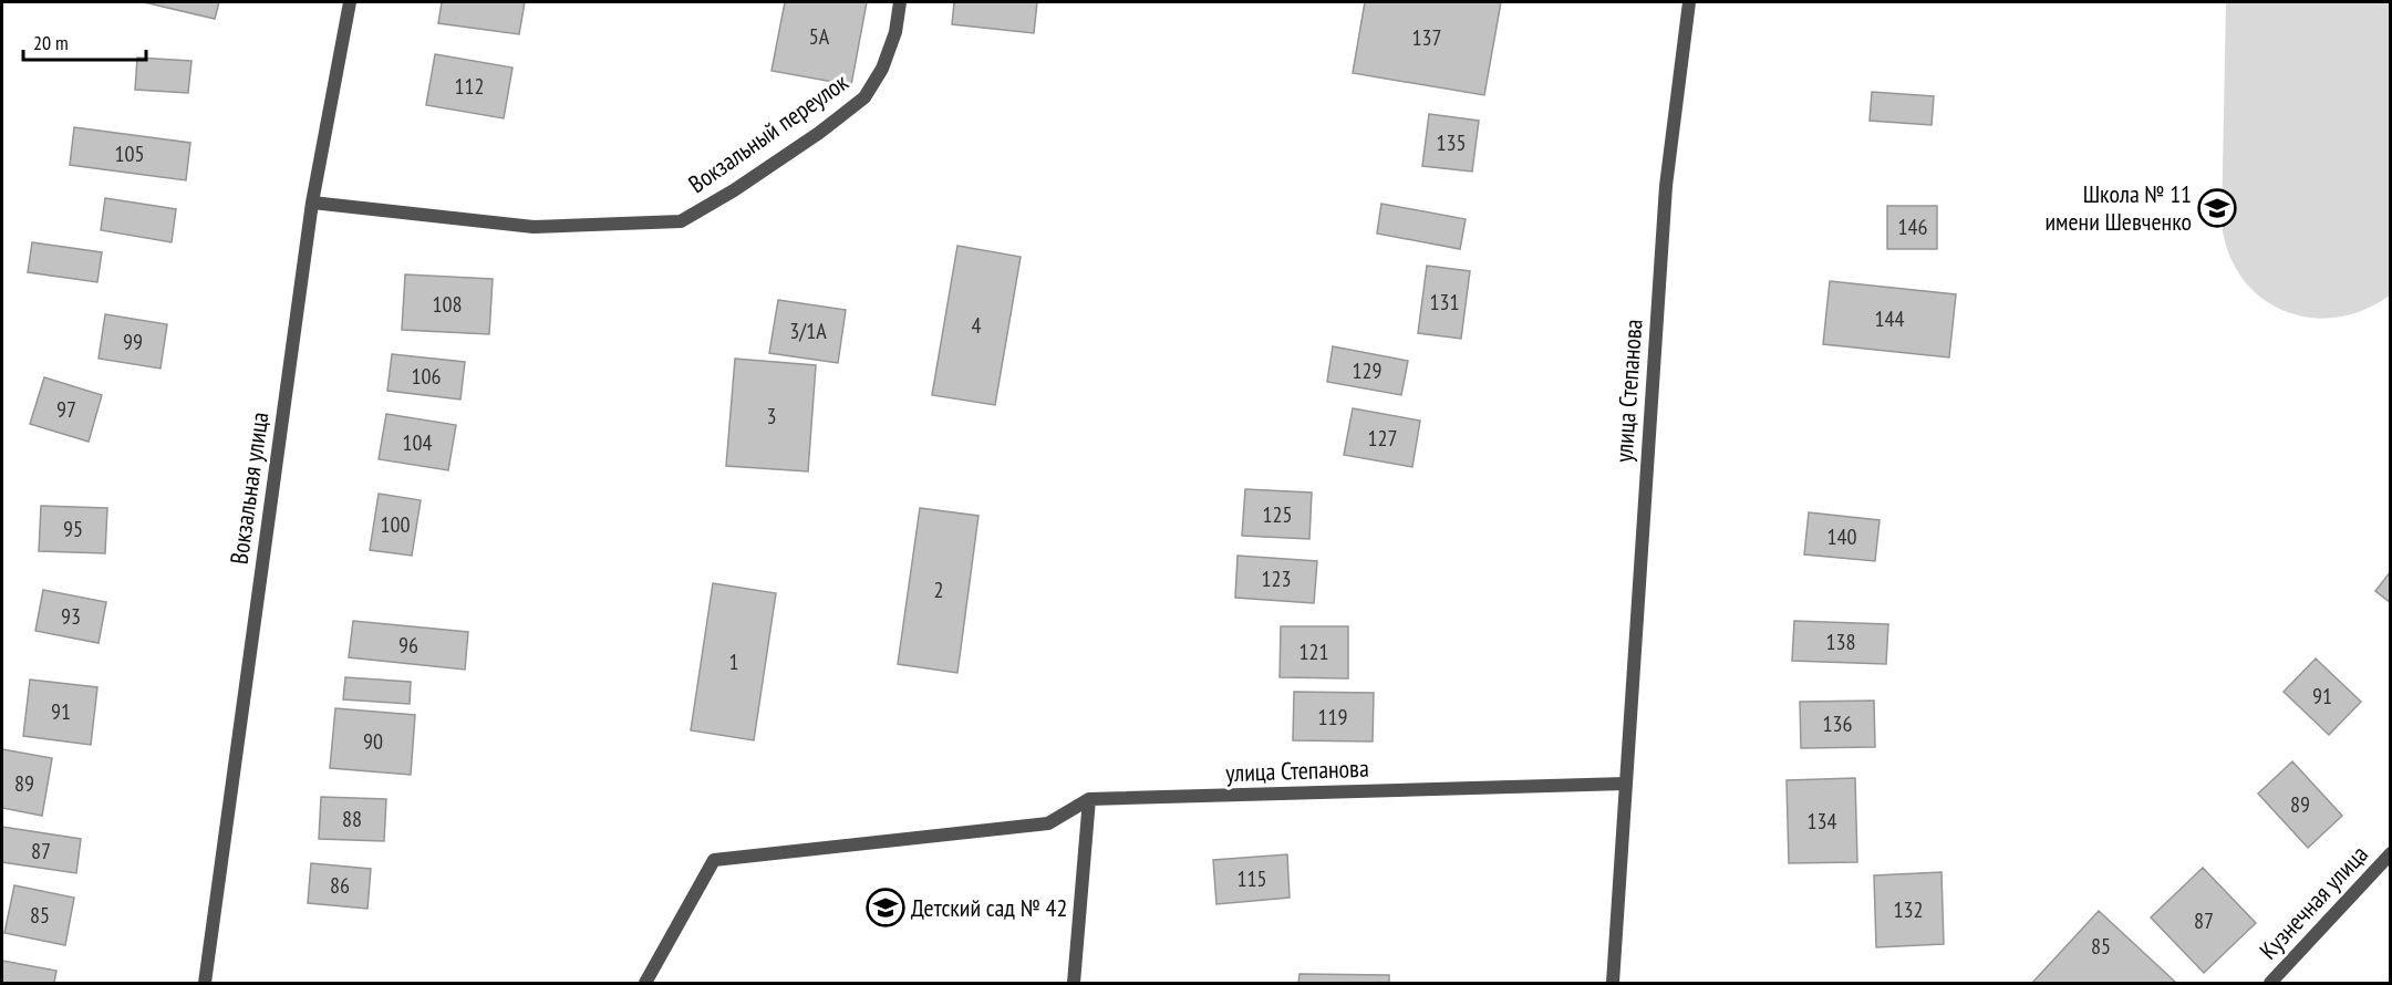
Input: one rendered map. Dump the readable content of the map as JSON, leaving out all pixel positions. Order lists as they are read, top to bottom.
{
  "streets": {
    "street": [
      "Вокзальный переулок",
      "улица Степанова",
      "Вокзальная улица",
      "Кузнечная улица"
    ]
  },
  "crossings": [
    ["Вокзальный переулок", "Вокзальная улица"]
  ],
  "places": {
    "school or university": ["Школа № 11 имени Шевченко", "Детский сад № 42"]
  },
  "house_numbers": [
    "5А",
    "137",
    "112",
    "135",
    "105",
    "146",
    "131",
    "108",
    "144",
    "4",
    "3/1А",
    "99",
    "129",
    "106",
    "97",
    "3",
    "127",
    "104",
    "125",
    "100",
    "95",
    "140",
    "123",
    "2",
    "93",
    "138",
    "96",
    "121",
    "1",
    "91",
    "91",
    "119",
    "136",
    "90",
    "89",
    "89",
    "88",
    "134",
    "87",
    "115",
    "86",
    "132",
    "85",
    "87",
    "85"
  ],
  "scale_bar": "20 m"
}
